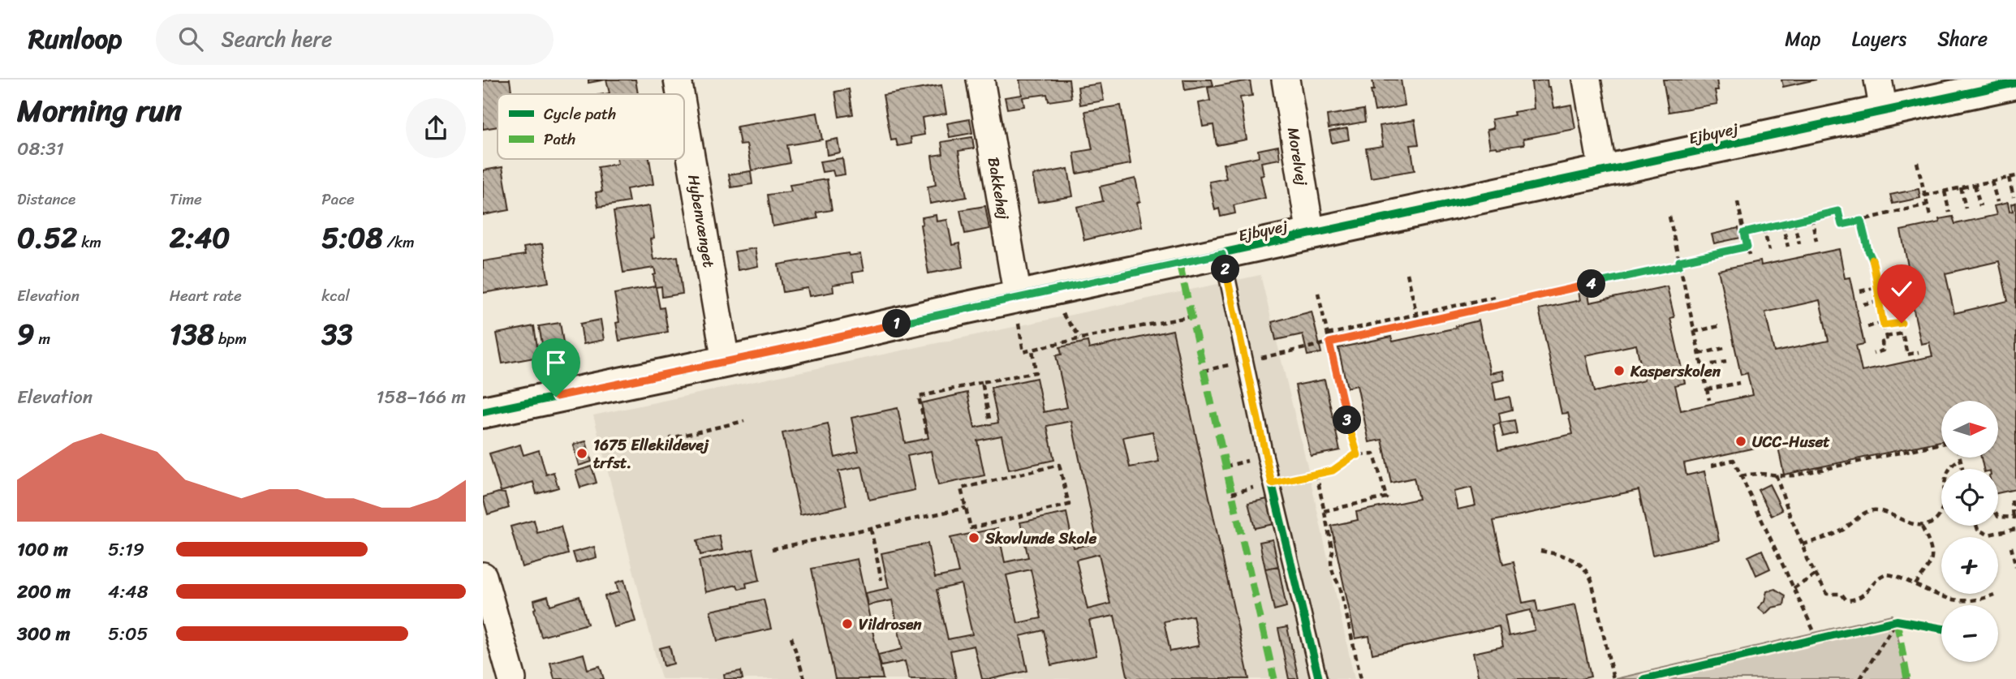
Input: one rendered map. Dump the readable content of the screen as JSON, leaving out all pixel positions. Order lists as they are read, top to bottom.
{
  "streets": {
    "street": [
      "Ejbyvej",
      "Morelvej",
      "Bakkehøj",
      "Hybenvænget"
    ]
  },
  "crossings": [
    ["Ejbyvej", "Morelvej"],
    ["Ejbyvej", "Bakkehøj"],
    ["Ejbyvej", "Hybenvænget"]
  ],
  "places": [
    "Kasperskolen",
    "UCC-Huset",
    "1675 Ellekildevej trfst.",
    "Skovlunde Skole",
    "Vildrosen"
  ],
  "legend": ["Cycle path", "Path"],
  "north": "right",
  "page": {
    "header": "Runloop",
    "search": "Search here",
    "nav": ["Map", "Layers", "Share"],
    "heading": ["Morning run", "08:31"],
    "stats": [
      ["Distance", "0.52 km"],
      ["Time", "2:40"],
      ["Pace", "5:08 /km"],
      ["Elevation", "9 m"],
      ["Heart rate", "138 bpm"],
      ["kcal", "33"]
    ],
    "pins": [
      "2",
      "4",
      "1",
      "3"
    ],
    "chart": ["Elevation", "158–166 m"],
    "map_buttons": ["+", "−"],
    "list": [
      {
        "name": "100 m",
        "note": "5:19"
      },
      {
        "name": "200 m",
        "note": "4:48"
      },
      {
        "name": "300 m",
        "note": "5:05"
      }
    ]
  }
}
